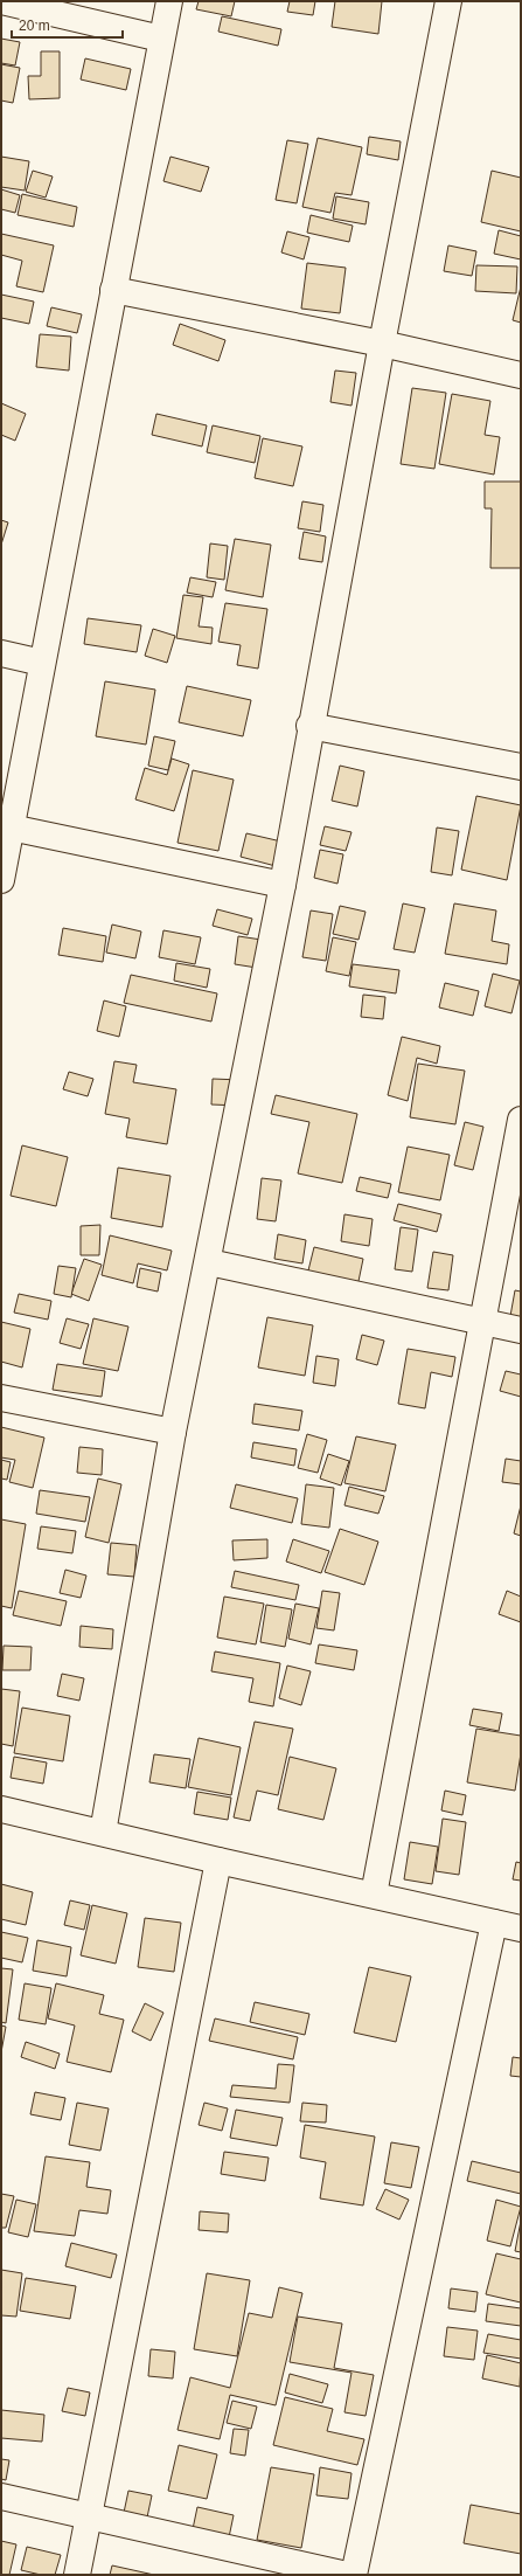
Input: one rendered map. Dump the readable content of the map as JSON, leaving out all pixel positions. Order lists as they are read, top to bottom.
{
  "scale_bar": "20 m"
}
